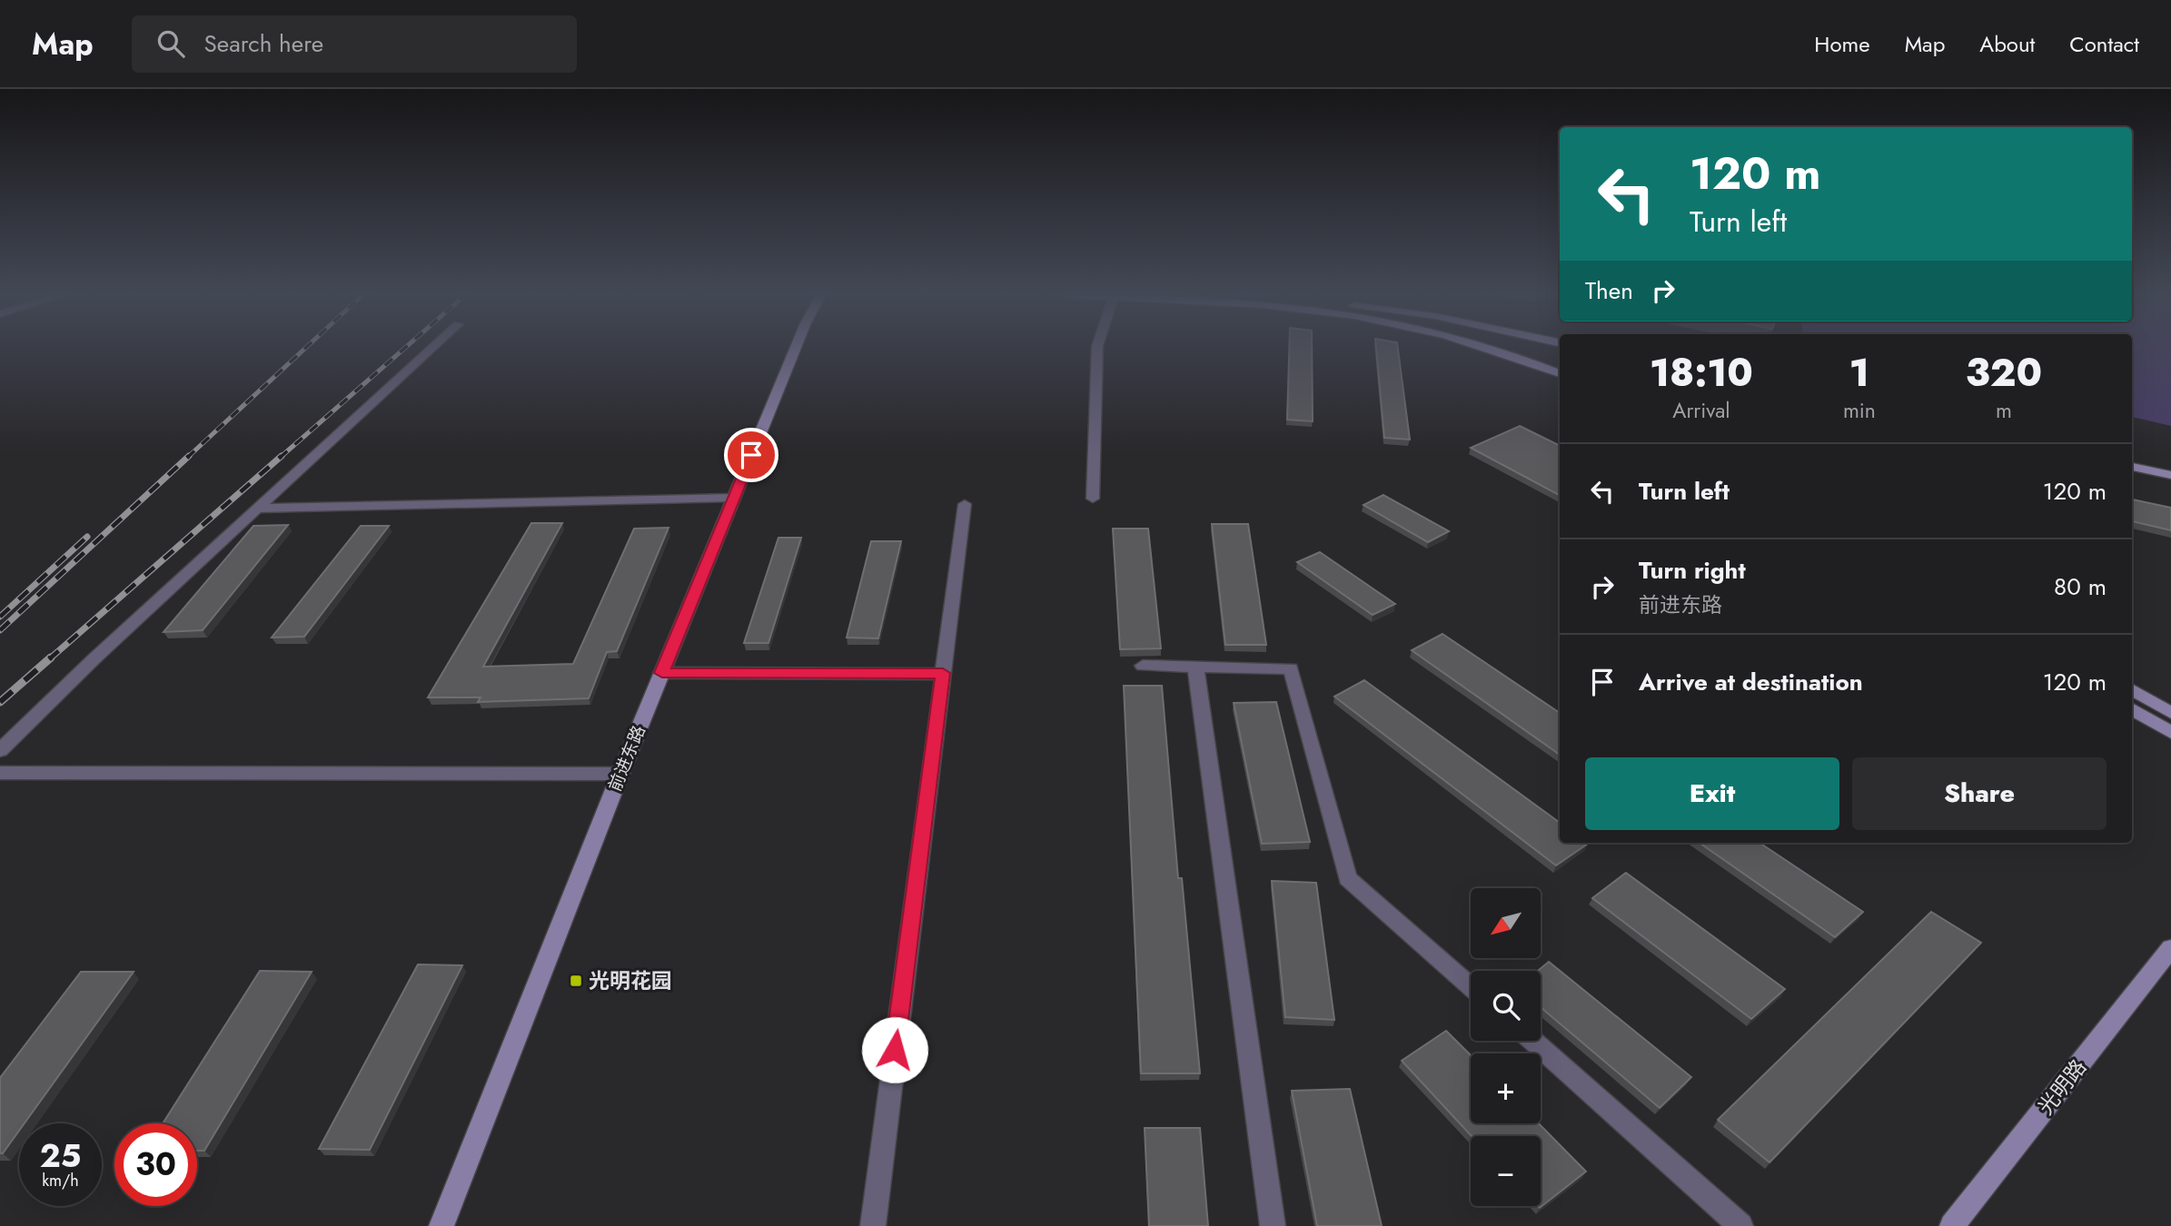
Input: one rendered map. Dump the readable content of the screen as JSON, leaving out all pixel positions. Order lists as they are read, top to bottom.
{
  "streets": {
    "main road": ["前进东路", "光明路"]
  },
  "places": {
    "transit": ["光明花园"]
  },
  "north": "bottom left",
  "page": {
    "header": "Map",
    "search": "Search here",
    "nav": [
      "Home",
      "Map",
      "About",
      "Contact"
    ],
    "turn": ["120 m", "Turn left"],
    "then": "Then",
    "eta": [
      "18:10",
      "Arrival",
      "1",
      "min",
      "320",
      "m"
    ],
    "list": [
      {
        "name": "Turn left",
        "value": "120 m"
      },
      {
        "name": "Turn right",
        "note": "前进东路",
        "value": "80 m"
      },
      {
        "name": "Arrive at destination",
        "value": "120 m"
      }
    ],
    "buttons": ["Exit", "Share"],
    "map_buttons": ["+", "−"],
    "speed": "25 km/h",
    "limit": "30"
  }
}
